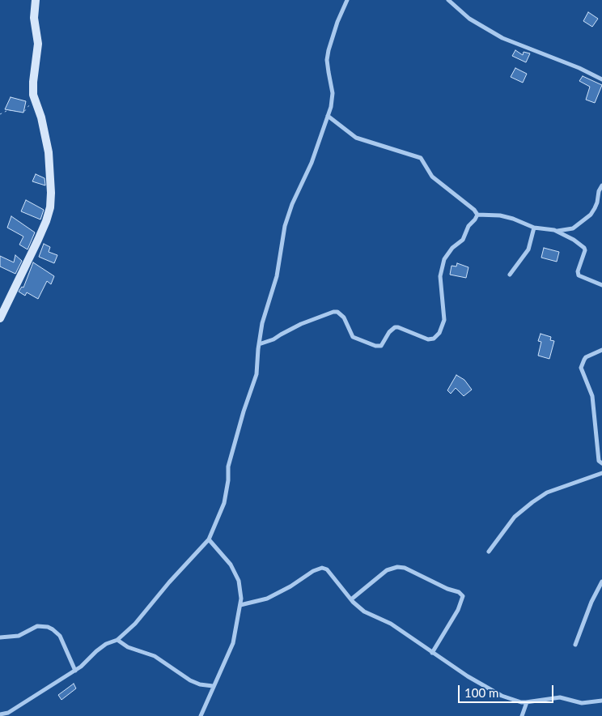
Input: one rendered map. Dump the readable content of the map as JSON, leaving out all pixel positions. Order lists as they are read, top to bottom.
{
  "scale_bar": "100 m"
}
